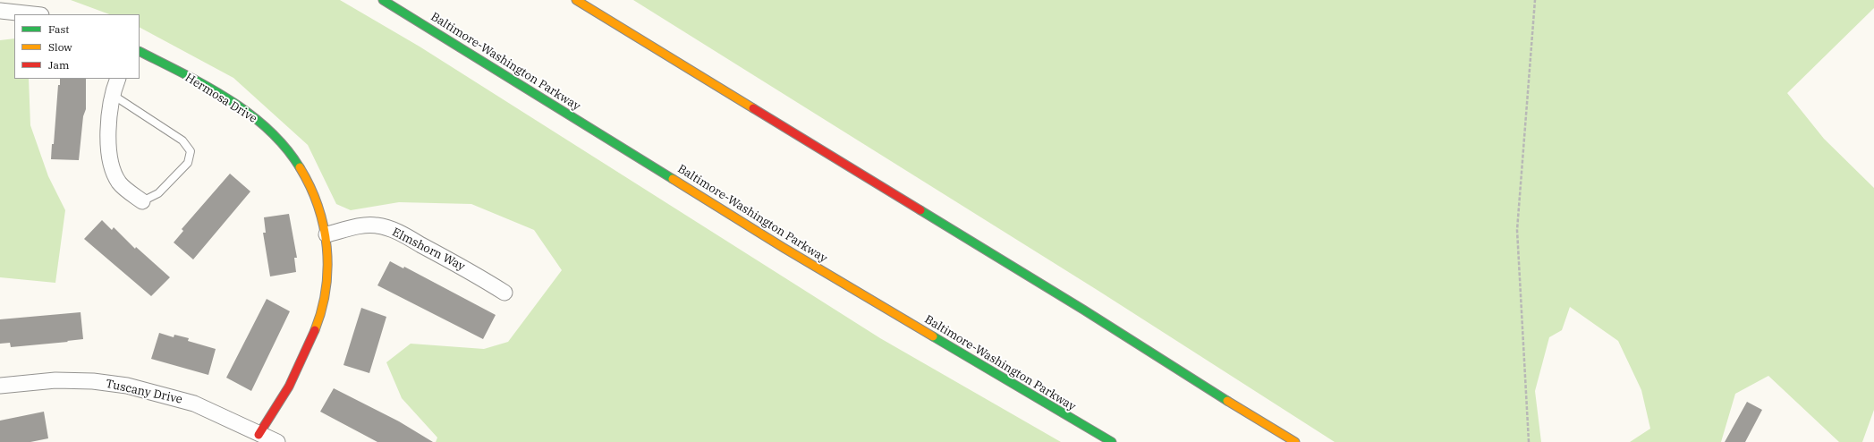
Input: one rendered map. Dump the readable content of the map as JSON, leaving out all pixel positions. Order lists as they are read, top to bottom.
{
  "streets": {
    "main road": ["Baltimore-Washington Parkway", "Hermosa Drive"],
    "street": ["Elmshorn Way", "Tuscany Drive"]
  },
  "crossings": [
    ["Hermosa Drive", "Elmshorn Way"],
    ["Hermosa Drive", "Tuscany Drive"]
  ],
  "legend": ["Fast", "Slow", "Jam"]
}
